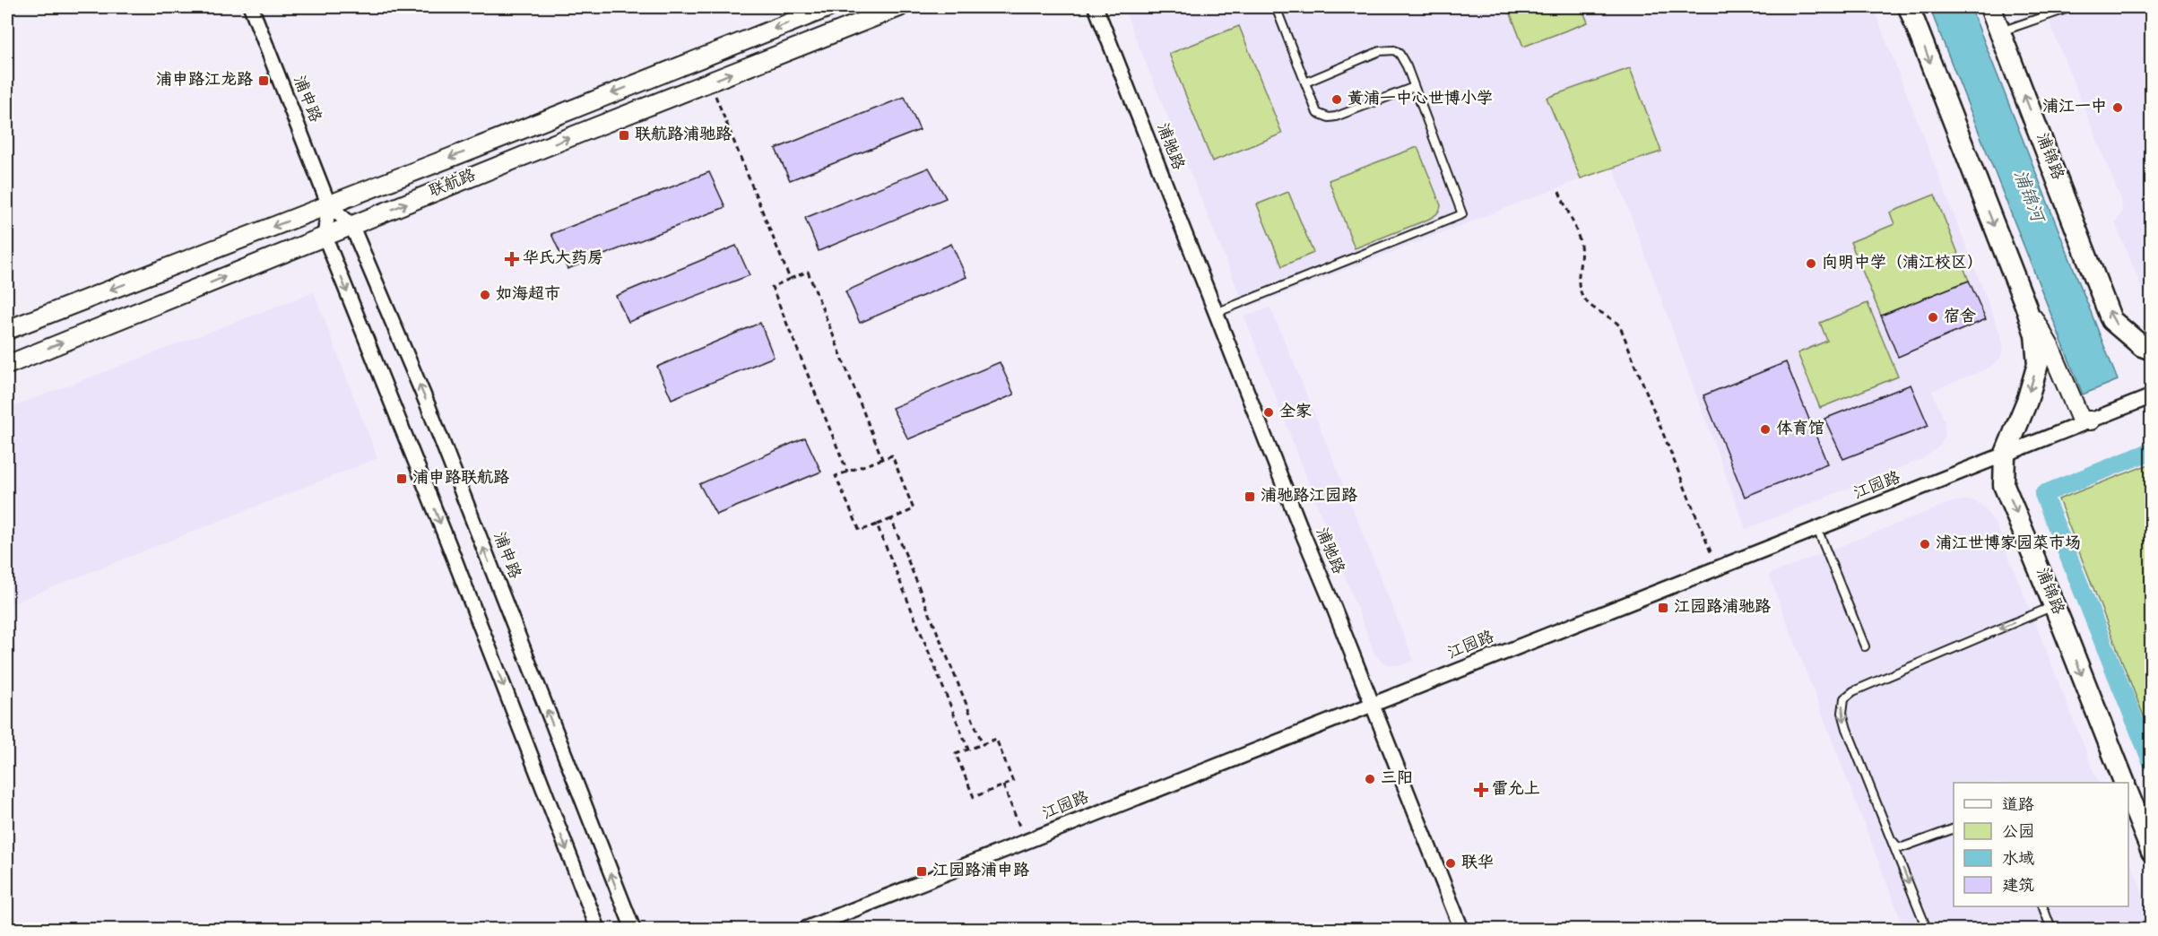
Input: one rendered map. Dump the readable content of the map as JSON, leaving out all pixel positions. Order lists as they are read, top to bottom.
{
  "streets": {
    "main road": ["浦锦路"],
    "street": [
      "浦申路",
      "浦驰路",
      "联航路",
      "江园路"
    ]
  },
  "crossings": [
    ["浦申路", "联航路"],
    ["浦驰路", "江园路"],
    ["浦锦路", "江园路"]
  ],
  "water": ["浦锦河"],
  "places": {
    "transit": [
      "浦申路江龙路",
      "联航路浦驰路",
      "浦申路联航路",
      "浦驰路江园路",
      "江园路浦驰路",
      "江园路浦申路"
    ],
    "other": [
      "黄浦一中心世博小学",
      "浦江一中",
      "向明中学（浦江校区）",
      "如海超市",
      "宿舍",
      "全家",
      "体育馆",
      "浦江世博家园菜市场",
      "三阳",
      "联华"
    ],
    "health": ["华氏大药房", "雷允上"]
  },
  "legend": [
    "道路",
    "公园",
    "水域",
    "建筑"
  ]
}
